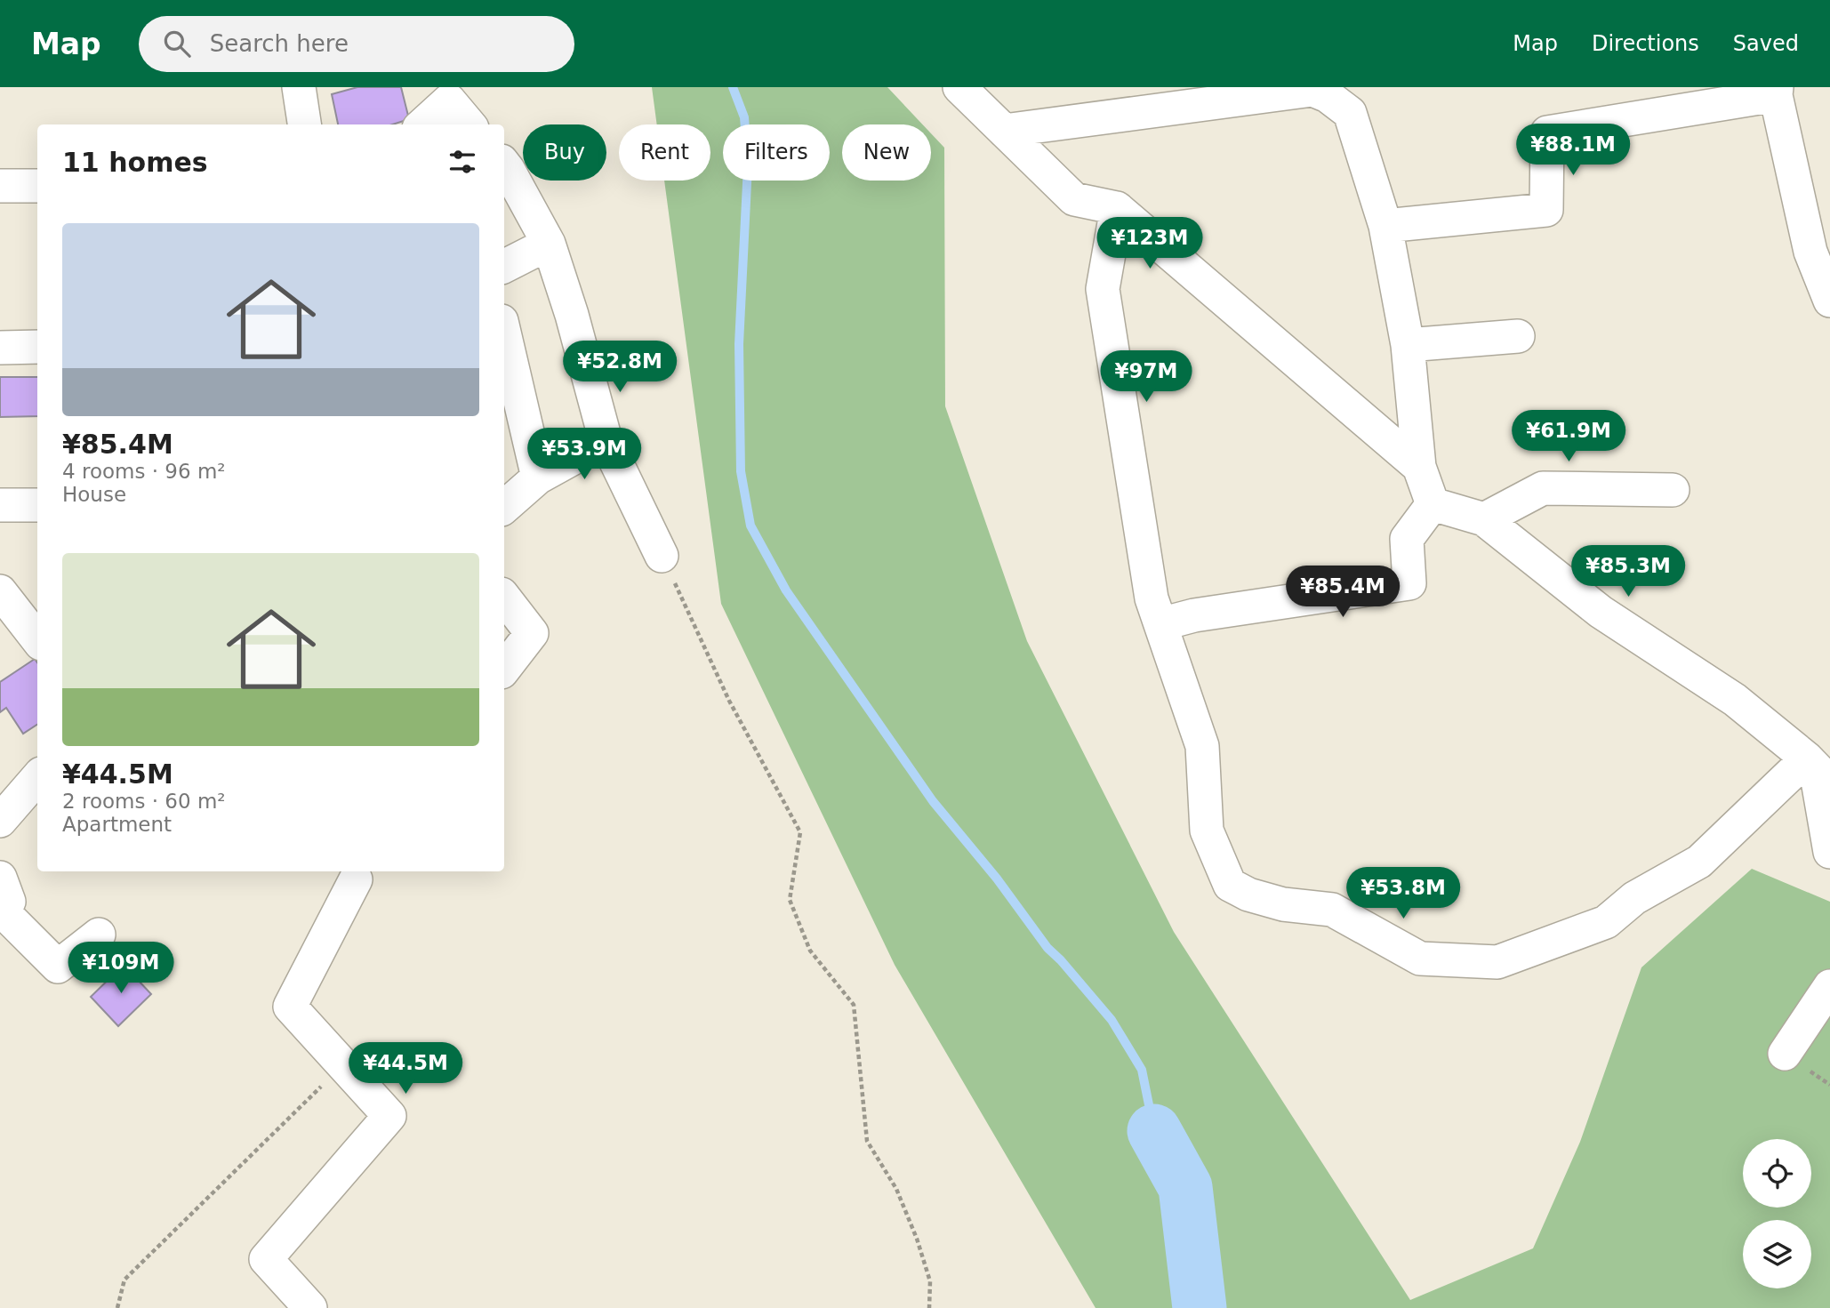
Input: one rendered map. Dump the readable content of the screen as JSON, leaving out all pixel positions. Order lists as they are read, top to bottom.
{
  "page": {
    "header": "Map",
    "search": "Search here",
    "nav": ["Map", "Directions", "Saved"],
    "price": [
      "¥88.1M",
      "¥123M",
      "¥52.8M",
      "¥97M",
      "¥61.9M",
      "¥53.9M",
      "¥85.3M",
      "¥85.4M",
      "¥53.8M",
      "¥109M",
      "¥44.5M"
    ],
    "chip": [
      "Buy",
      "Rent",
      "Filters",
      "New"
    ],
    "heading": "11 homes",
    "list": [
      {
        "name": "¥85.4M",
        "note": "4 rooms · 96 m² · House"
      },
      {
        "name": "¥44.5M",
        "note": "2 rooms · 60 m² · Apartment"
      }
    ]
  }
}
